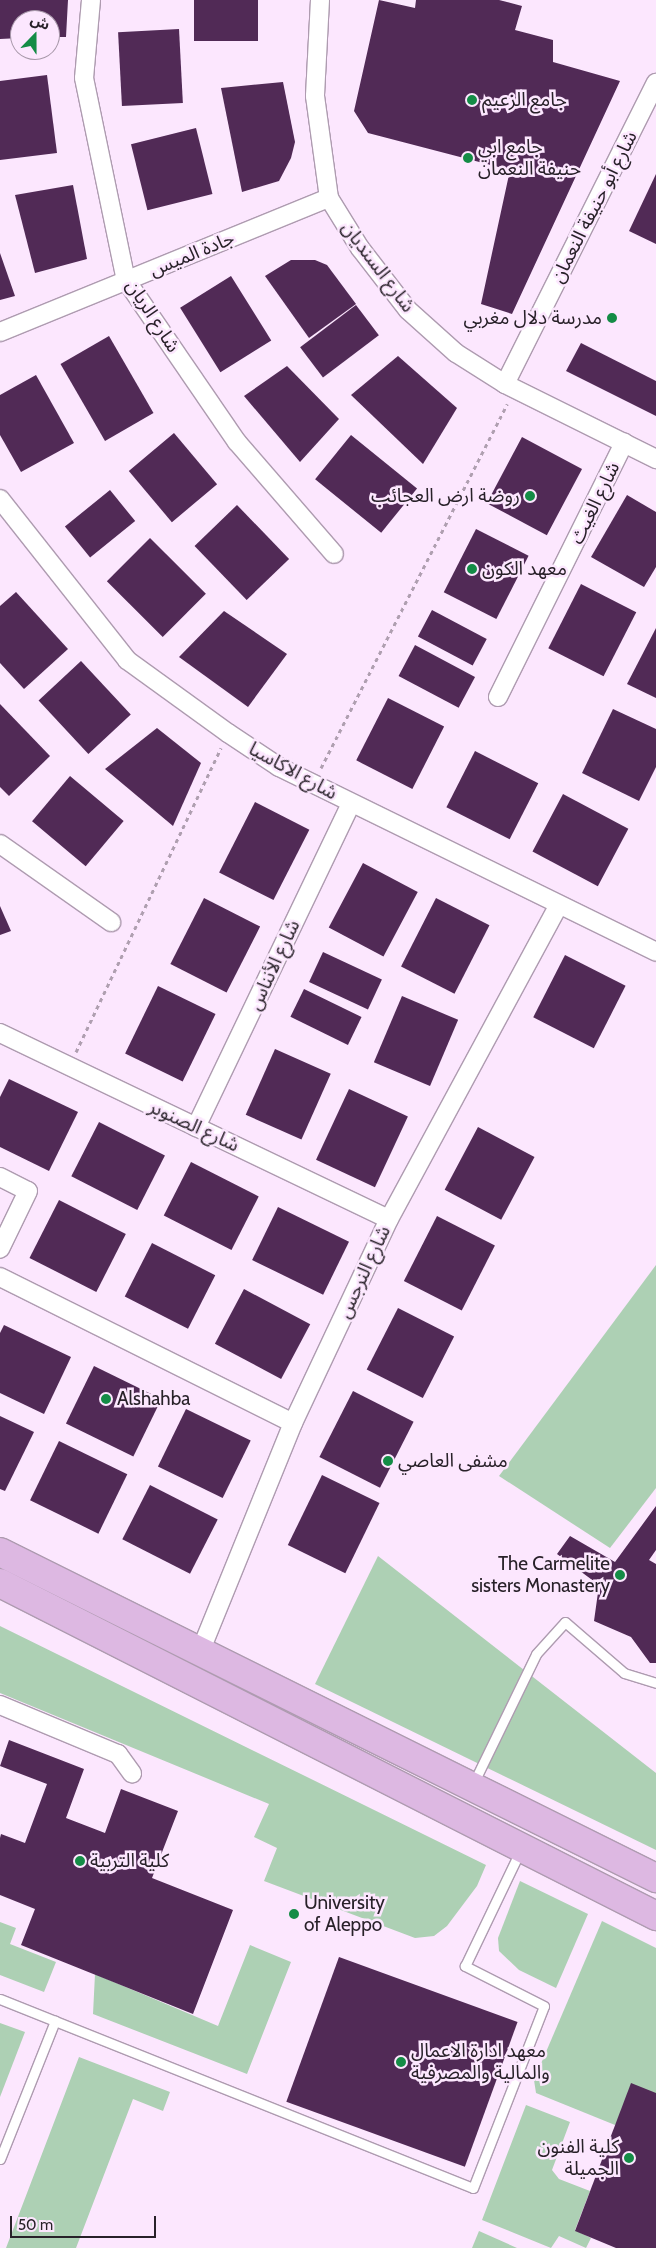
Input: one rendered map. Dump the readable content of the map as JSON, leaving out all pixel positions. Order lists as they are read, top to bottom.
{
  "streets": {
    "street": [
      "شارع أبو حنيفة النعمان",
      "جادة الميس",
      "شارع السنديان",
      "شارع الريان",
      "شارع الغيث",
      "شارع الاكاسيا",
      "شارع الأنناس",
      "شارع الصنوبر",
      "شارع النرجس"
    ]
  },
  "crossings": [
    ["شارع أبو حنيفة النعمان", "شارع السنديان"],
    ["جادة الميس", "شارع السنديان"],
    ["جادة الميس", "شارع الريان"],
    ["شارع السنديان", "شارع الغيث"],
    ["شارع الاكاسيا", "شارع الأنناس"],
    ["شارع الاكاسيا", "شارع النرجس"],
    ["شارع الأنناس", "شارع الصنوبر"],
    ["شارع الصنوبر", "شارع النرجس"]
  ],
  "places": [
    "جامع الزعيم",
    "جامع ابي حنيفة النعمان",
    "مدرسة دلال مغربي",
    "روضة ارض العجائب",
    "معهد الكون",
    "Alshahba",
    "مشفى العاصي",
    "The Carmelite sisters Monastery",
    "كلية التربية",
    "University of Aleppo",
    "معهد ادارة الاعمال والمالية والمصرفية",
    "كلية الفنون الجميلة"
  ],
  "scale_bar": "50 m",
  "north": "top"
}
